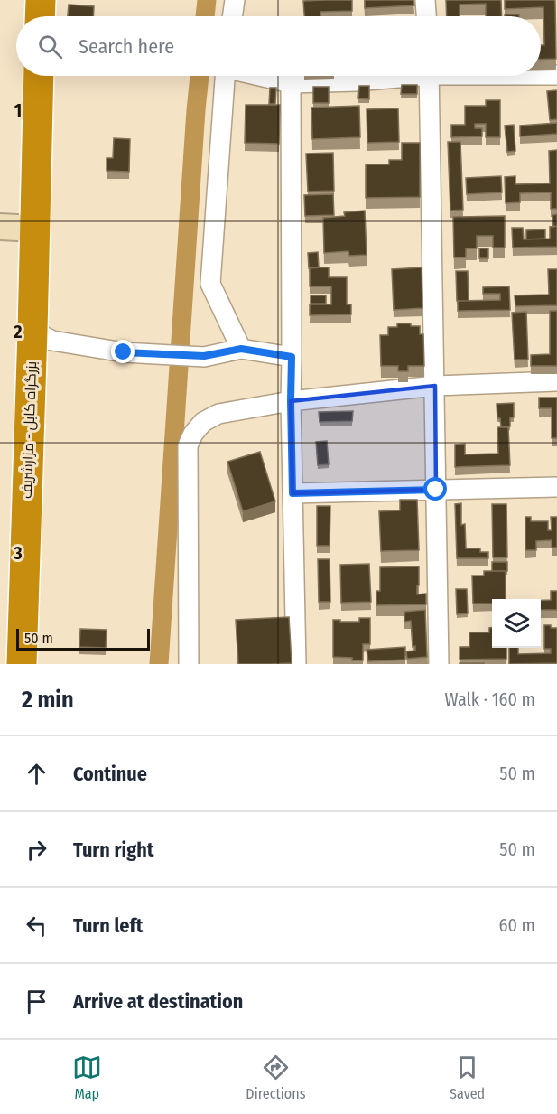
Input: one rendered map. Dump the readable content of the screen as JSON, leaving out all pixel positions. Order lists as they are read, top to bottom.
{
  "streets": {
    "highway": ["بزرگراه کابل - مزارشریف"]
  },
  "scale_bar": "50 m",
  "page": {
    "search": "Search here",
    "scale": "50 m",
    "heading": ["2 min", "Walk · 160 m"],
    "list": [
      ["Continue", "50 m"],
      ["Turn right", "50 m"],
      ["Turn left", "60 m"],
      "Arrive at destination"
    ],
    "nav": ["Map", "Directions", "Saved"]
  },
  "grid": {
    "rows": ["1", "2", "3"]
  }
}
